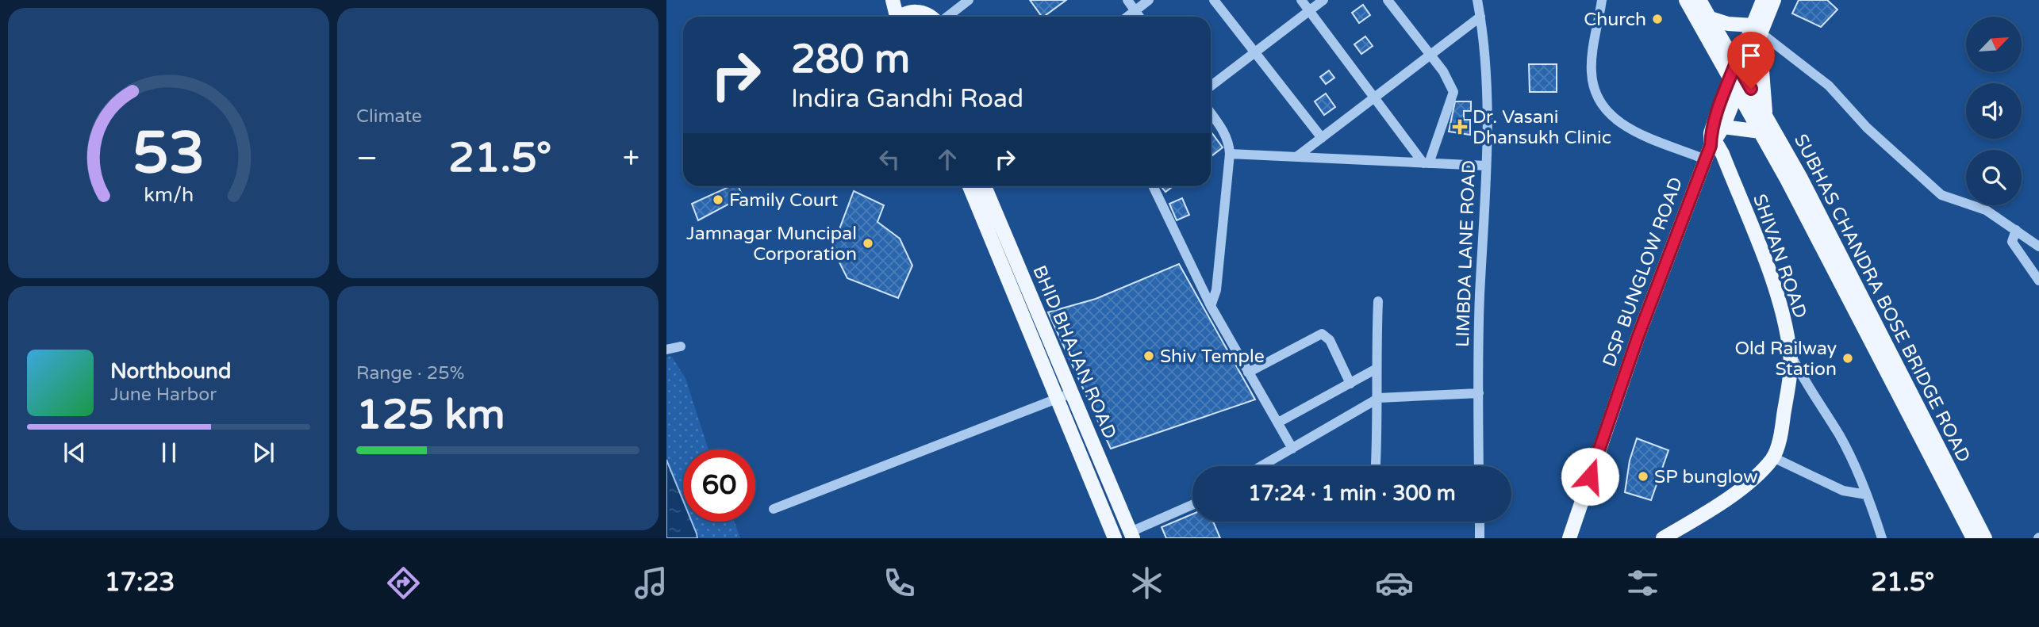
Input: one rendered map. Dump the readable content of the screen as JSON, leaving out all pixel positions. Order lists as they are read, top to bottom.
{
  "streets": {
    "main road": [
      "SHIVAN ROAD",
      "DSP BUNGLOW ROAD",
      "SUBHAS CHANDRA BOSE BRIDGE ROAD",
      "BHID BHAJAN ROAD"
    ],
    "street": ["LIMBDA LANE ROAD"]
  },
  "crossings": [
    ["SHIVAN ROAD", "DSP BUNGLOW ROAD"],
    ["DSP BUNGLOW ROAD", "SUBHAS CHANDRA BOSE BRIDGE ROAD"]
  ],
  "places": {
    "other": [
      "Church",
      "Family Court",
      "Jamnagar Muncipal Corporation",
      "Shiv Temple",
      "Old Railway Station",
      "SP bunglow"
    ],
    "health": ["Dr. Vasani Dhansukh Clinic"]
  },
  "north": "top right",
  "page": {
    "tile": [
      "Climate",
      ["Range · 25%", "125 km"]
    ],
    "turn": ["280 m", "Indira Gandhi Road"],
    "heat": ["−", "21.5°", "+"],
    "song": ["Northbound", "June Harbor"],
    "limit": "60",
    "trip": "17:24 · 1 min · 300 m",
    "tabs": ["17:23", "21.5°"],
    "gauge": ["53", "km/h"]
  }
}
